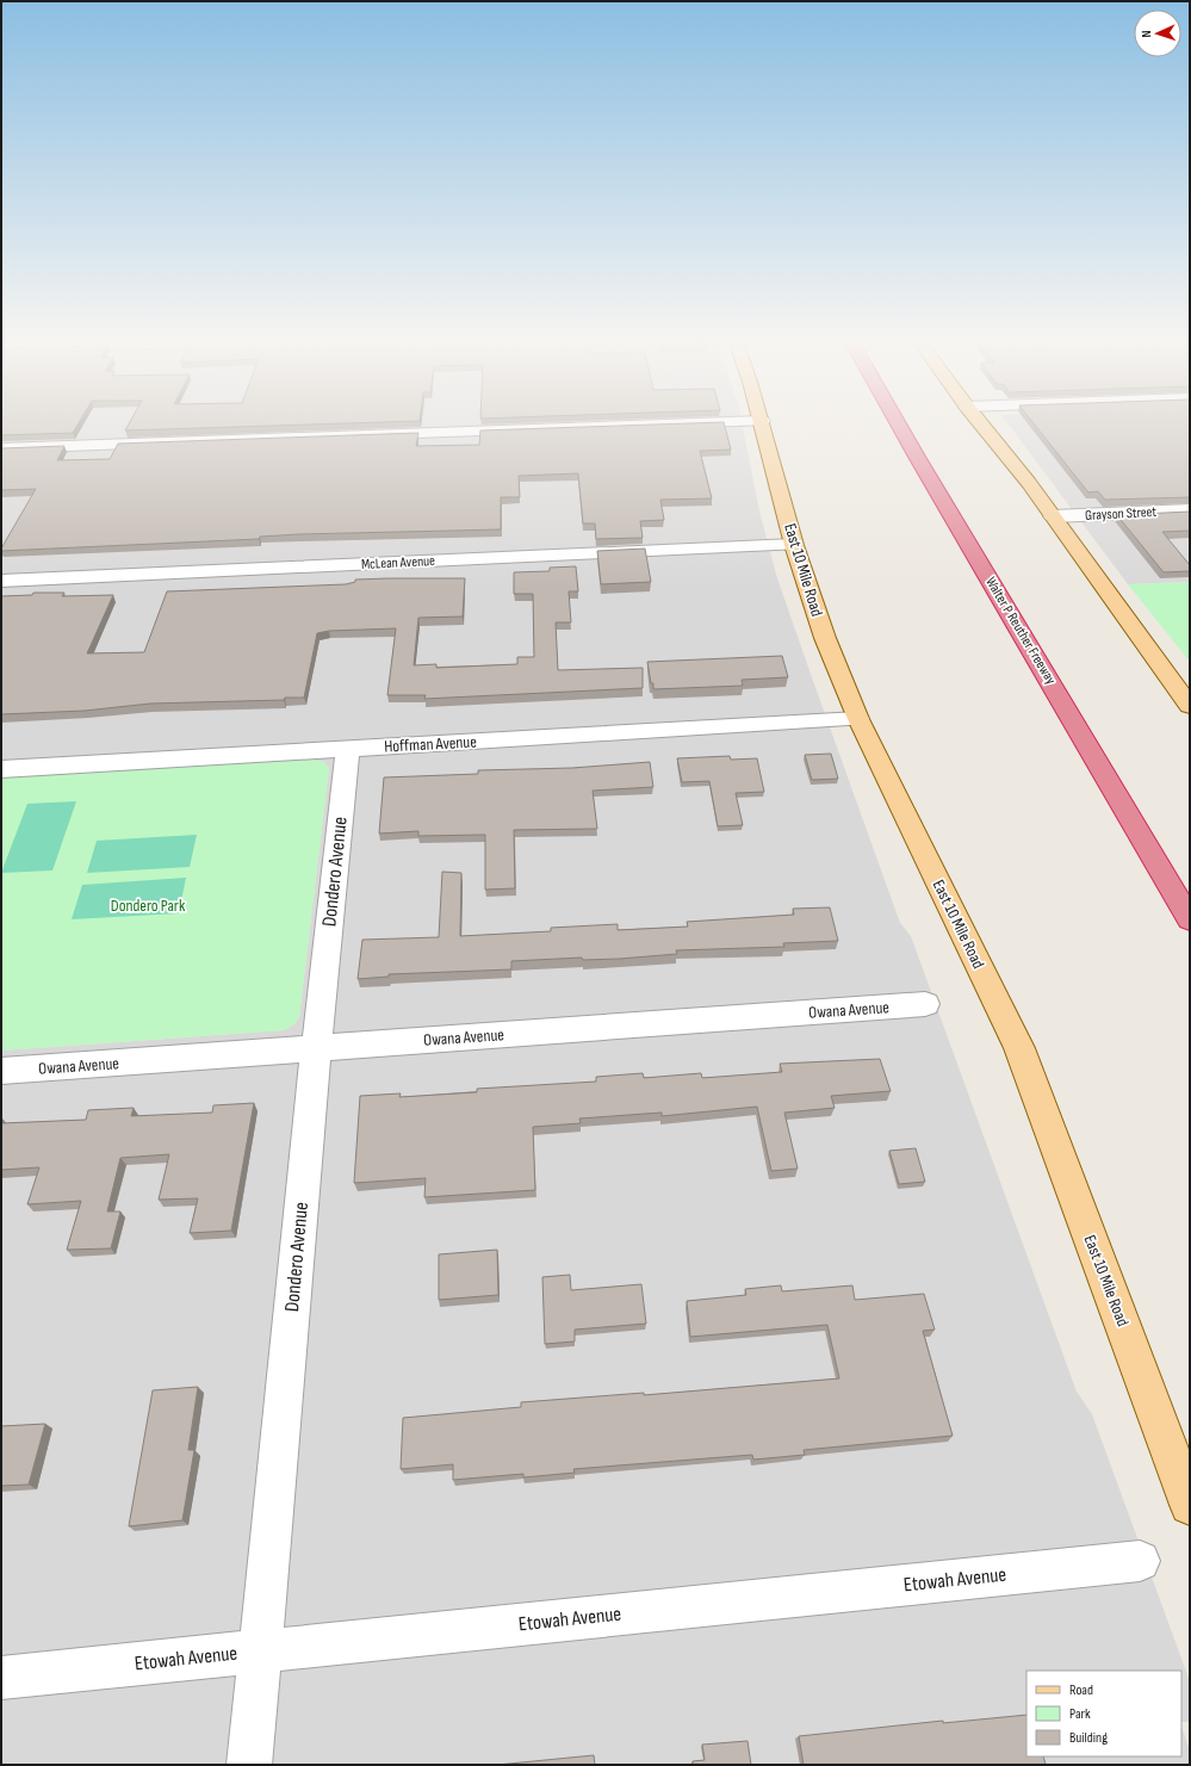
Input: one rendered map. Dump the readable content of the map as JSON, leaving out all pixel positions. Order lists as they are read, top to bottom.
{
  "streets": {
    "highway": ["Walter P Reuther Freeway"],
    "main road": ["East 10 Mile Road"],
    "street": [
      "Grayson Street",
      "McLean Avenue",
      "Hoffman Avenue",
      "Dondero Avenue",
      "Owana Avenue",
      "Etowah Avenue"
    ]
  },
  "crossings": [
    ["McLean Avenue", "East 10 Mile Road"],
    ["East 10 Mile Road", "Hoffman Avenue"],
    ["Hoffman Avenue", "Dondero Avenue"],
    ["Dondero Avenue", "Owana Avenue"],
    ["Dondero Avenue", "Etowah Avenue"]
  ],
  "parks": ["Dondero Park"],
  "legend": ["Road", "Park", "Building"],
  "north": "left"
}
